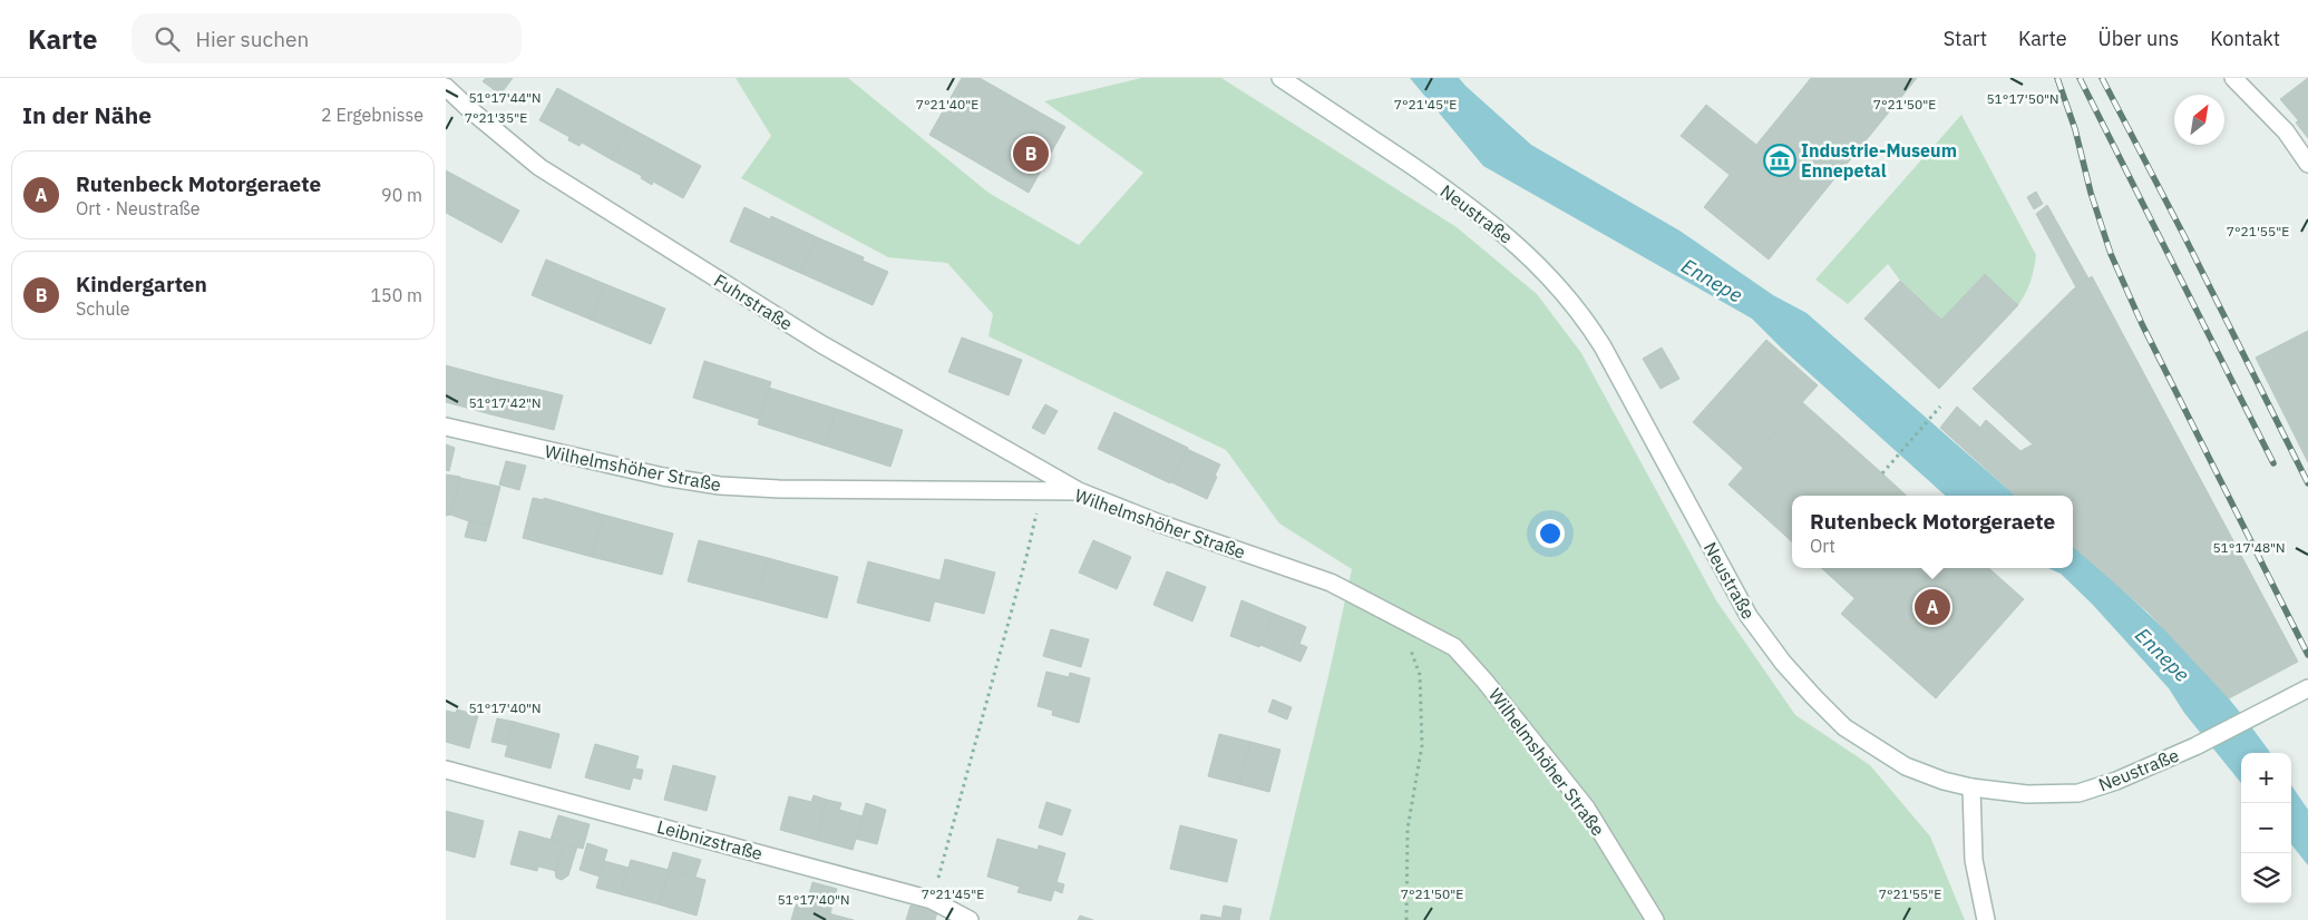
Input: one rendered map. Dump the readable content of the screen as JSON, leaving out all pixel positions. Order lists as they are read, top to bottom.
{
  "streets": {
    "street": [
      "Neustraße",
      "Fuhrstraße",
      "Wilhelmshöher Straße",
      "Leibnizstraße"
    ]
  },
  "crossings": [
    ["Fuhrstraße", "Wilhelmshöher Straße"]
  ],
  "water": ["Ennepe"],
  "places": {
    "museum": ["Industrie-Museum Ennepetal"]
  },
  "north": "top right",
  "page": {
    "header": "Karte",
    "search": "Hier suchen",
    "nav": [
      "Start",
      "Karte",
      "Über uns",
      "Kontakt"
    ],
    "heading": ["In der Nähe", "2 Ergebnisse"],
    "pins": ["B", "A"],
    "list": [
      {
        "mark": "A",
        "name": "Rutenbeck Motorgeraete",
        "note": "Ort · Neustraße",
        "value": "90 m"
      },
      {
        "mark": "B",
        "name": "Kindergarten",
        "note": "Schule",
        "value": "150 m"
      }
    ],
    "popup": ["Rutenbeck Motorgeraete", "Ort"],
    "map_buttons": ["+", "−"]
  },
  "coordinates": [
    "51°17'44\"N",
    "51°17'50\"N",
    "7°21'40\"E",
    "7°21'45\"E",
    "7°21'50\"E",
    "7°21'35\"E",
    "7°21'55\"E",
    "51°17'42\"N",
    "51°17'48\"N",
    "51°17'40\"N"
  ]
}
